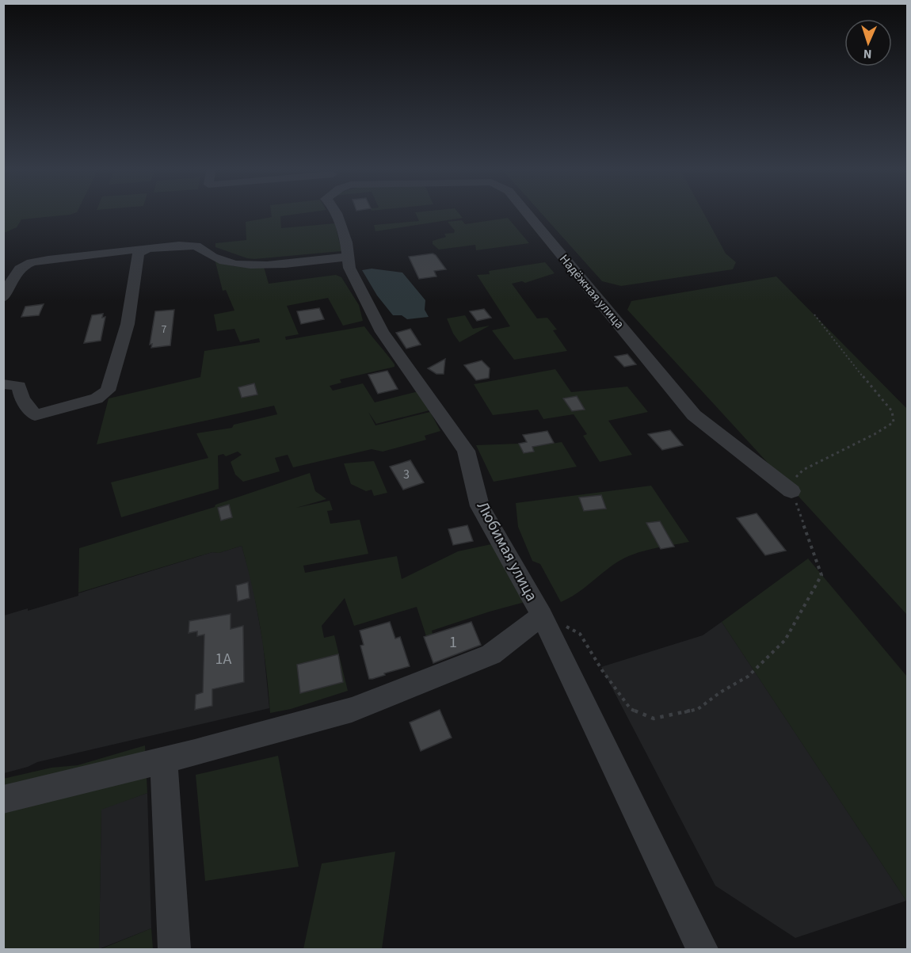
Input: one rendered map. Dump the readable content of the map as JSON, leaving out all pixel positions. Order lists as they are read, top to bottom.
{
  "streets": {
    "street": ["Надёжная улица", "Любимая улица"]
  },
  "house_numbers": [
    "7",
    "3",
    "1",
    "1А"
  ],
  "north": "bottom"
}
